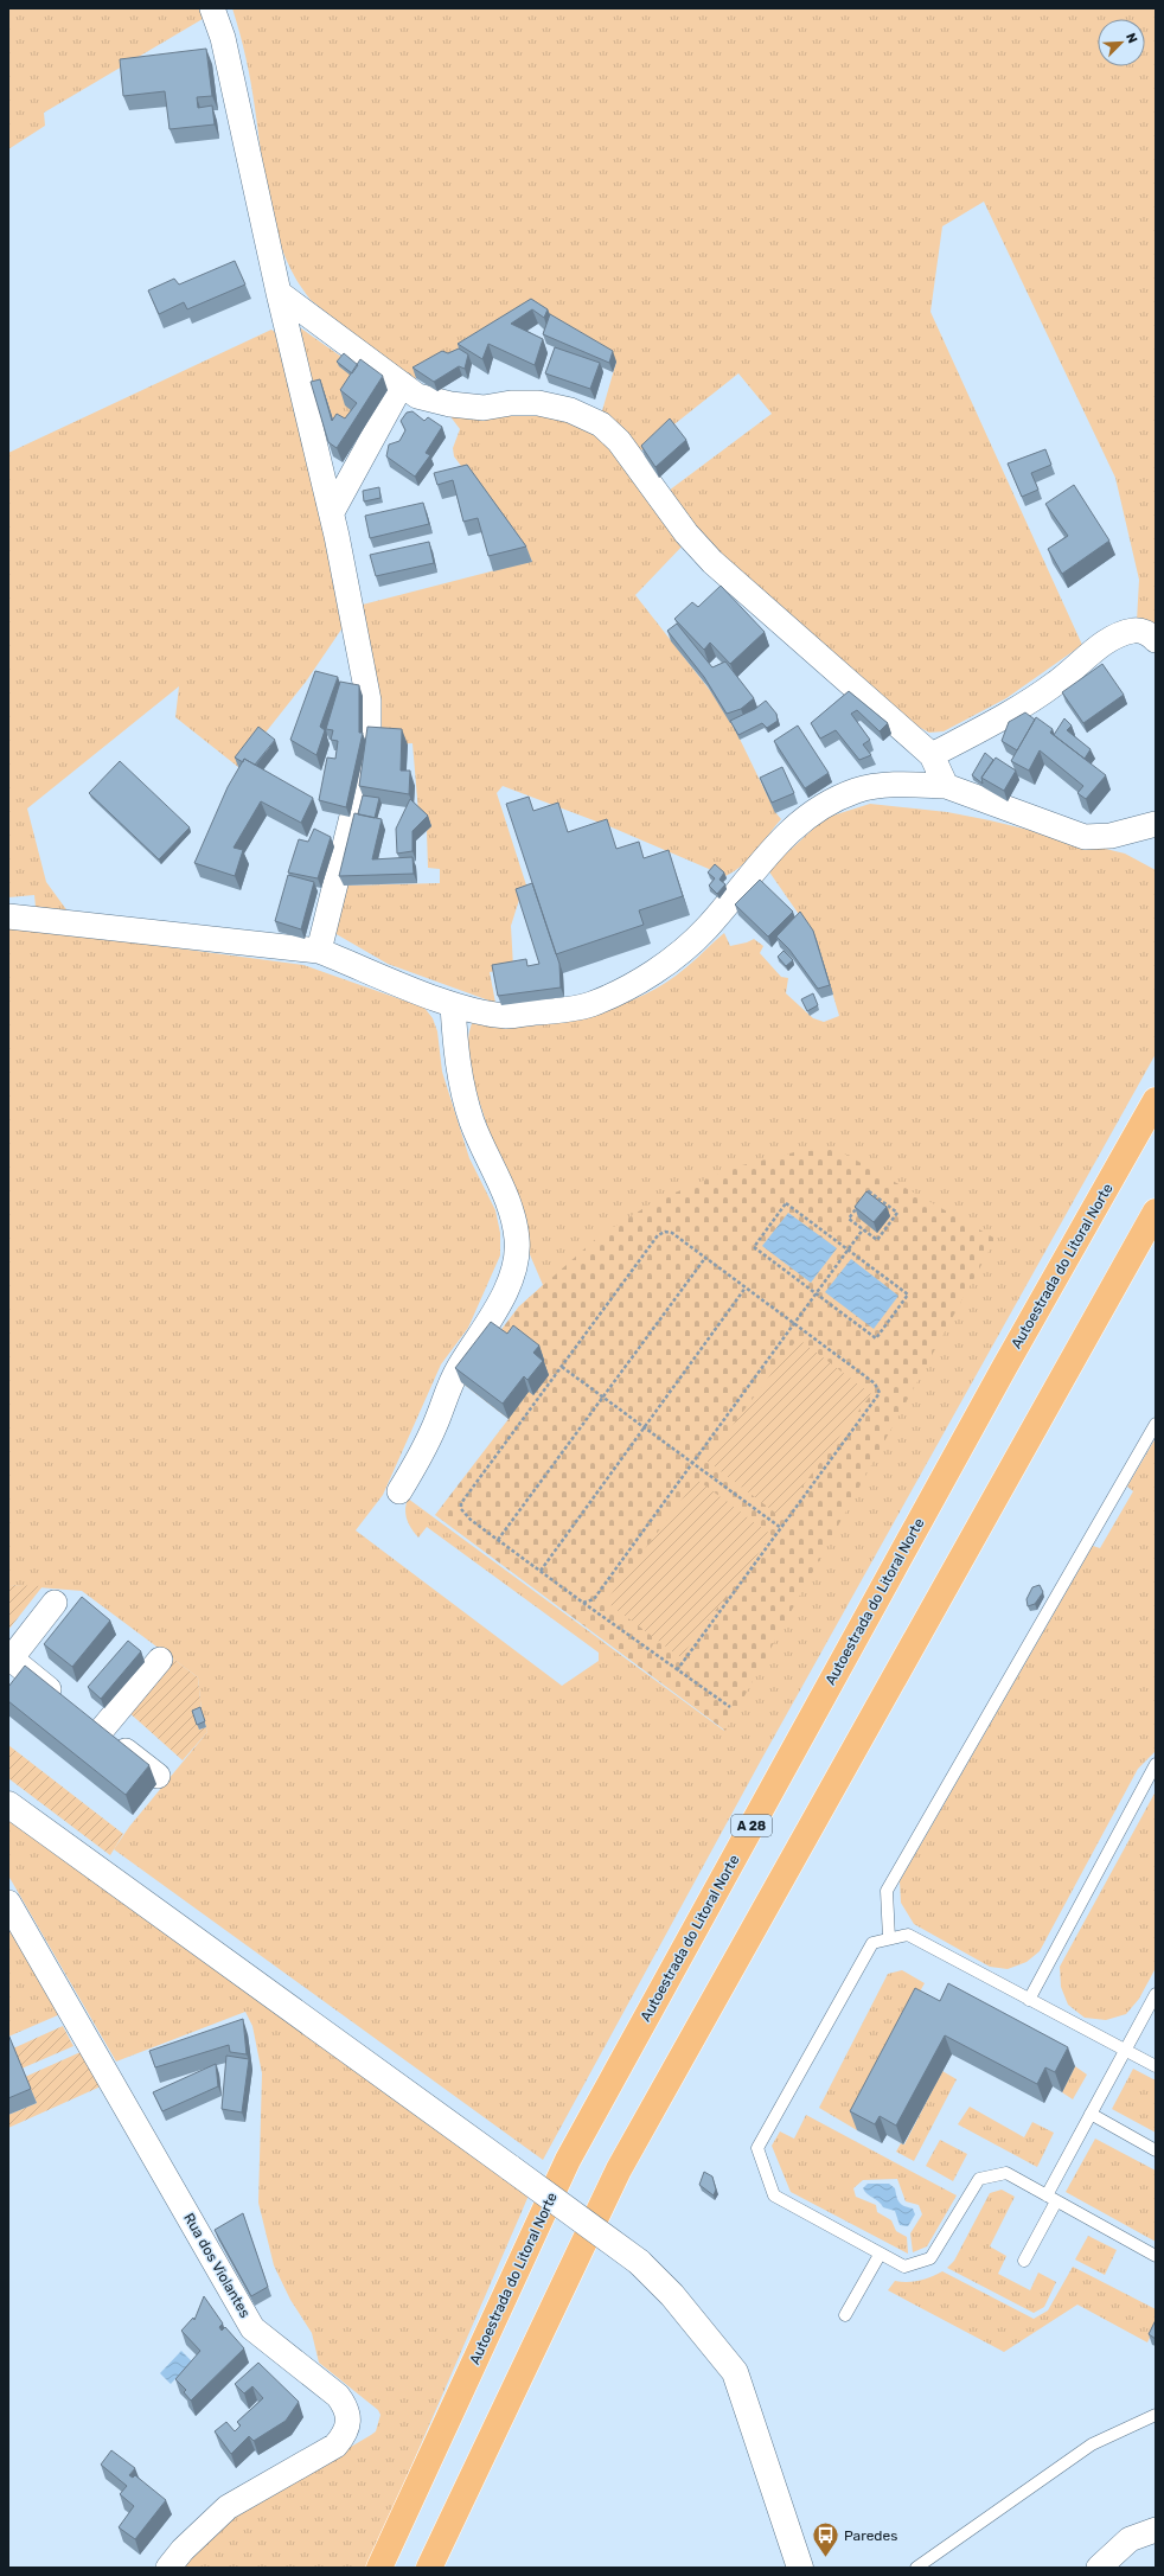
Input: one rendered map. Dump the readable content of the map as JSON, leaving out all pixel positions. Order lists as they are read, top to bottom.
{
  "streets": {
    "highway": ["Autoestrada do Litoral Norte", "A 28"],
    "street": ["Rua dos Violantes"]
  },
  "places": {
    "bus stop": ["Paredes"]
  },
  "north": "top right"
}
